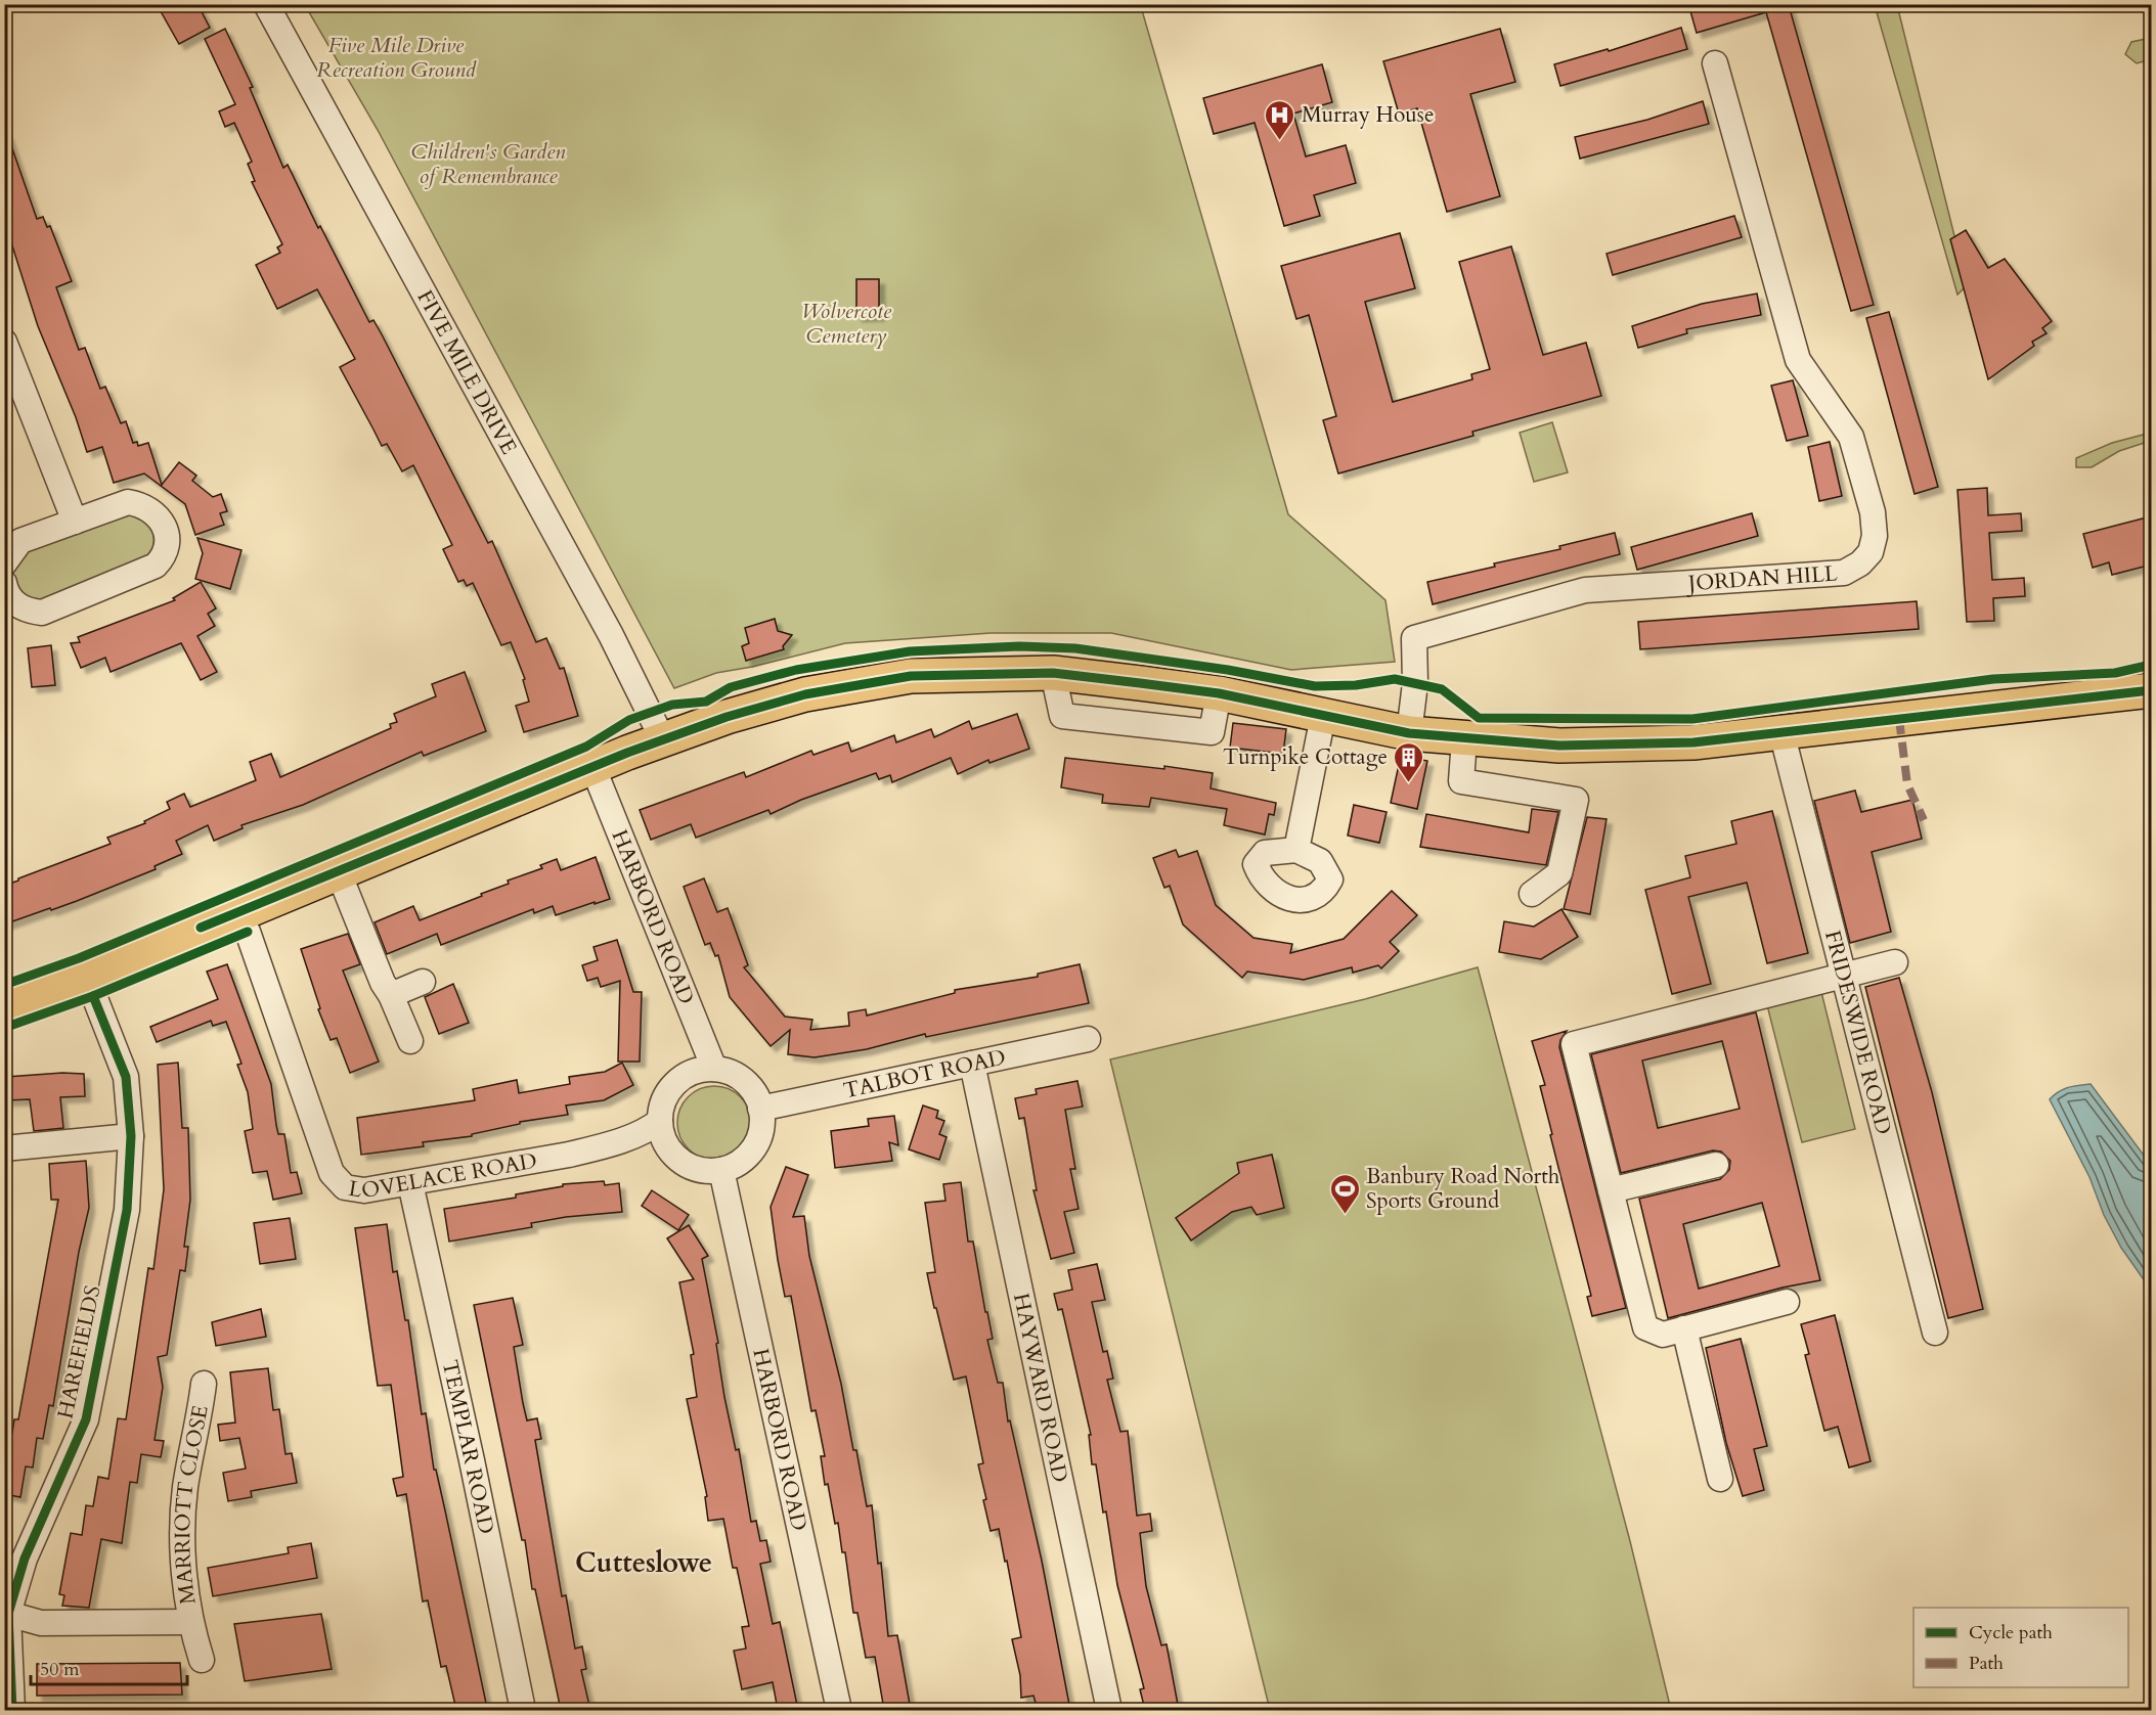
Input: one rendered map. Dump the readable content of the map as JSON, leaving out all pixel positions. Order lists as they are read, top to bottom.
{
  "streets": {
    "street": [
      "FIVE MILE DRIVE",
      "JORDAN HILL",
      "HARBORD ROAD",
      "FRIDESWIDE ROAD",
      "TALBOT ROAD",
      "LOVELACE ROAD",
      "HAREFIELDS",
      "HAYWARD ROAD",
      "TEMPLAR ROAD",
      "MARRIOTT CLOSE"
    ]
  },
  "crossings": [
    ["HARBORD ROAD", "TALBOT ROAD"],
    ["HARBORD ROAD", "LOVELACE ROAD"],
    ["TALBOT ROAD", "LOVELACE ROAD"],
    ["TALBOT ROAD", "HAYWARD ROAD"],
    ["LOVELACE ROAD", "TEMPLAR ROAD"]
  ],
  "districts": ["Cutteslowe"],
  "parks": ["Five Mile Drive Recreation Ground", "Children's Garden of Remembrance", "Wolvercote Cemetery"],
  "places": {
    "hospital": ["Murray House"],
    "building": ["Turnpike Cottage"],
    "sports": ["Banbury Road North Sports Ground"]
  },
  "legend": ["Cycle path", "Path"],
  "scale_bar": "50 m"
}
